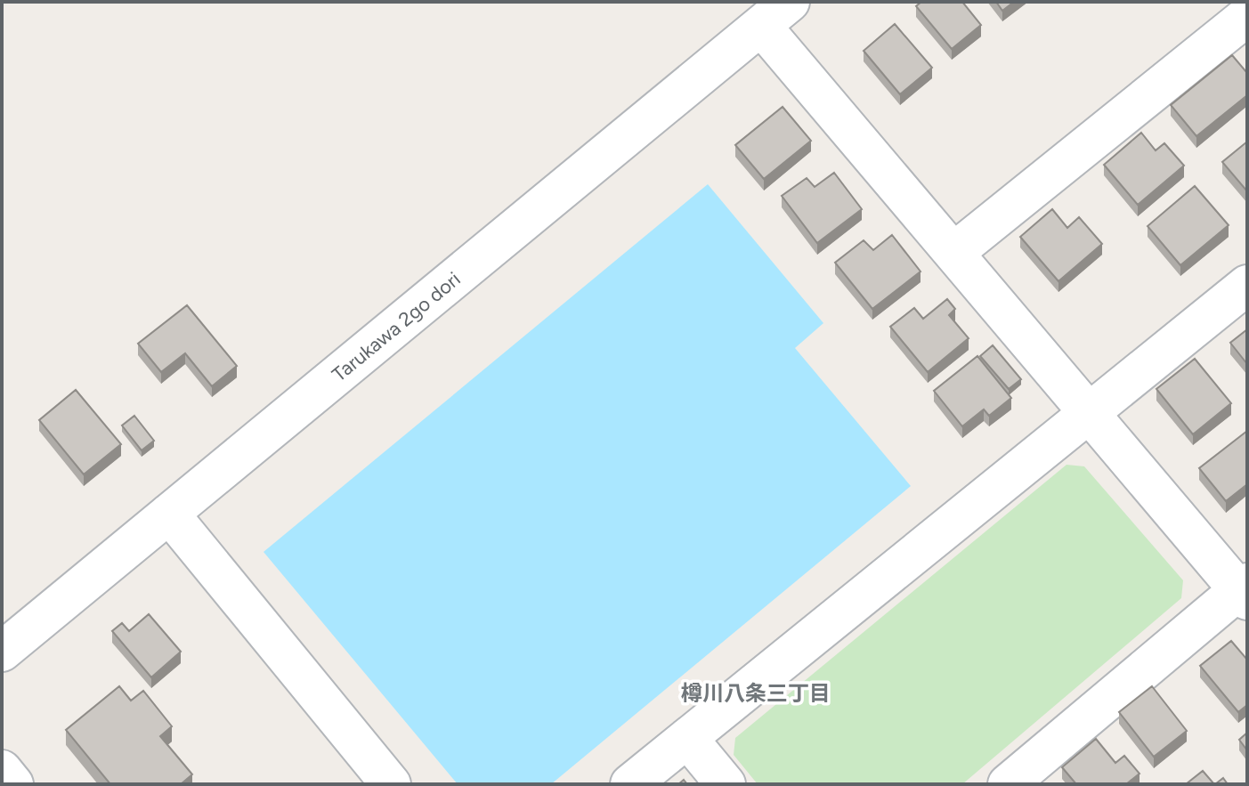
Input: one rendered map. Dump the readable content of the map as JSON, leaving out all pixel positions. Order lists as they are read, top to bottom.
{
  "streets": {
    "street": ["Tarukawa 2go dori"]
  },
  "districts": ["樽川八条三丁目"]
}
